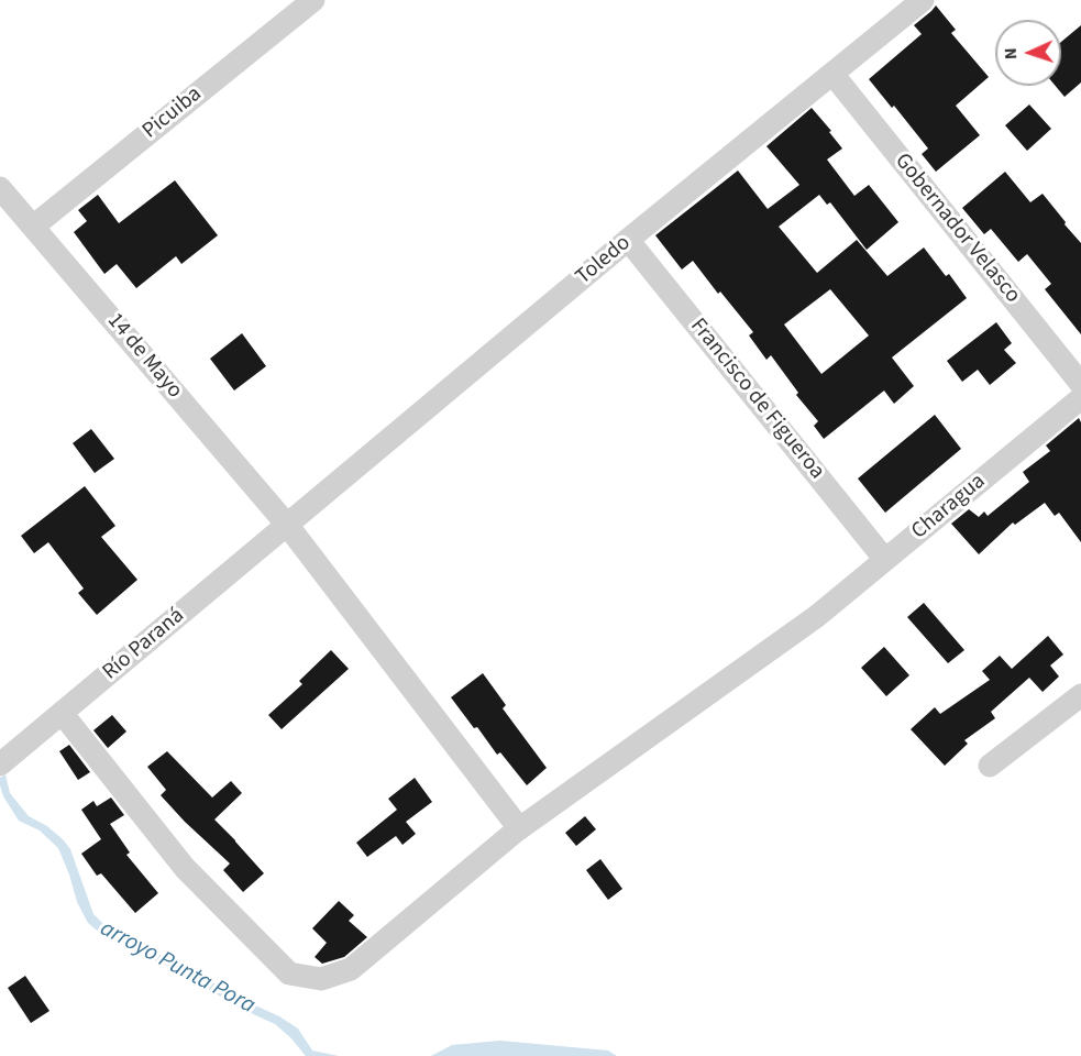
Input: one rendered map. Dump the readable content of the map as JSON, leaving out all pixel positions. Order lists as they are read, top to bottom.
{
  "streets": {
    "street": [
      "Picuiba",
      "Gobernador Velasco",
      "Toledo",
      "14 de Mayo",
      "Francisco de Figueroa",
      "Charagua",
      "Río Paraná"
    ]
  },
  "crossings": [
    ["Picuiba", "14 de Mayo"],
    ["Gobernador Velasco", "Toledo"],
    ["Toledo", "14 de Mayo"],
    ["Toledo", "Francisco de Figueroa"],
    ["Toledo", "Río Paraná"],
    ["14 de Mayo", "Charagua"],
    ["14 de Mayo", "Río Paraná"],
    ["Francisco de Figueroa", "Charagua"],
    ["Charagua", "Río Paraná"]
  ],
  "water": ["arroyo Punta Pora"],
  "north": "left"
}
